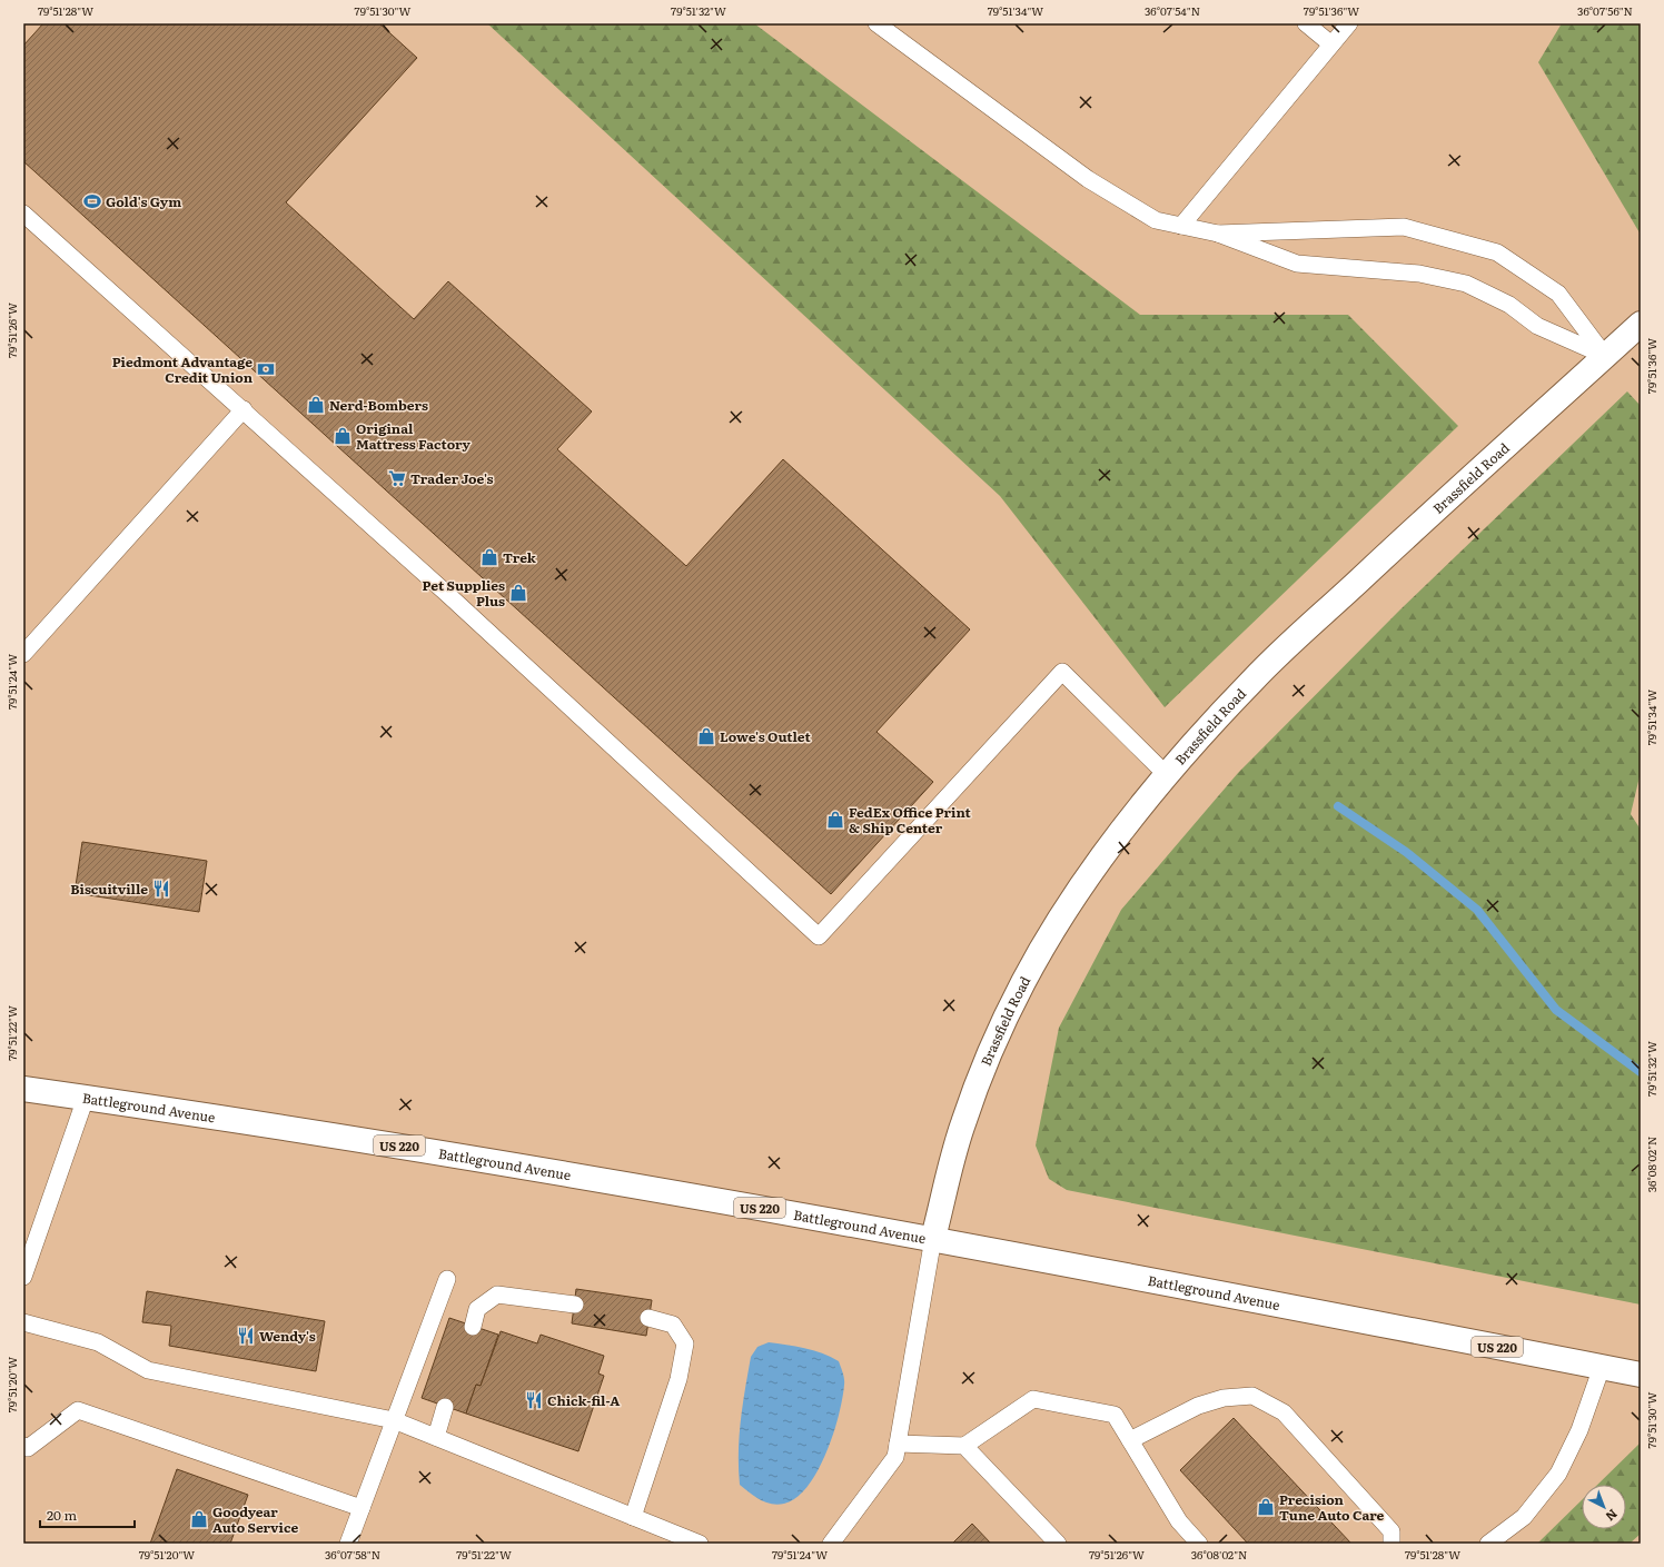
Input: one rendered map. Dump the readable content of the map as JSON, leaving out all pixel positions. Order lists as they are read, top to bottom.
{
  "streets": {
    "main road": ["Brassfield Road", "Battleground Avenue", "US 220"]
  },
  "crossings": [
    ["Brassfield Road", "Battleground Avenue"]
  ],
  "places": {
    "sports": ["Gold's Gym"],
    "bank": ["Piedmont Advantage Credit Union"],
    "shop": [
      "Nerd-Bombers",
      "Original Mattress Factory",
      "Trek",
      "Pet Supplies Plus",
      "Lowe's Outlet",
      "FedEx Office Print & Ship Center",
      "Precision Tune Auto Care",
      "Goodyear Auto Service"
    ],
    "supermarket": ["Trader Joe's"],
    "restaurant": ["Biscuitville", "Wendy's", "Chick-fil-A"]
  },
  "scale_bar": "20 m",
  "north": "bottom right",
  "coordinates": [
    "79°51'28\"W",
    "79°51'30\"W",
    "79°51'32\"W",
    "79°51'34\"W",
    "36°07'54\"N",
    "79°51'36\"W",
    "36°07'56\"N",
    "79°51'26\"W",
    "79°51'24\"W",
    "79°51'22\"W",
    "36°08'02\"N",
    "79°51'20\"W",
    "36°07'58\"N"
  ]
}
